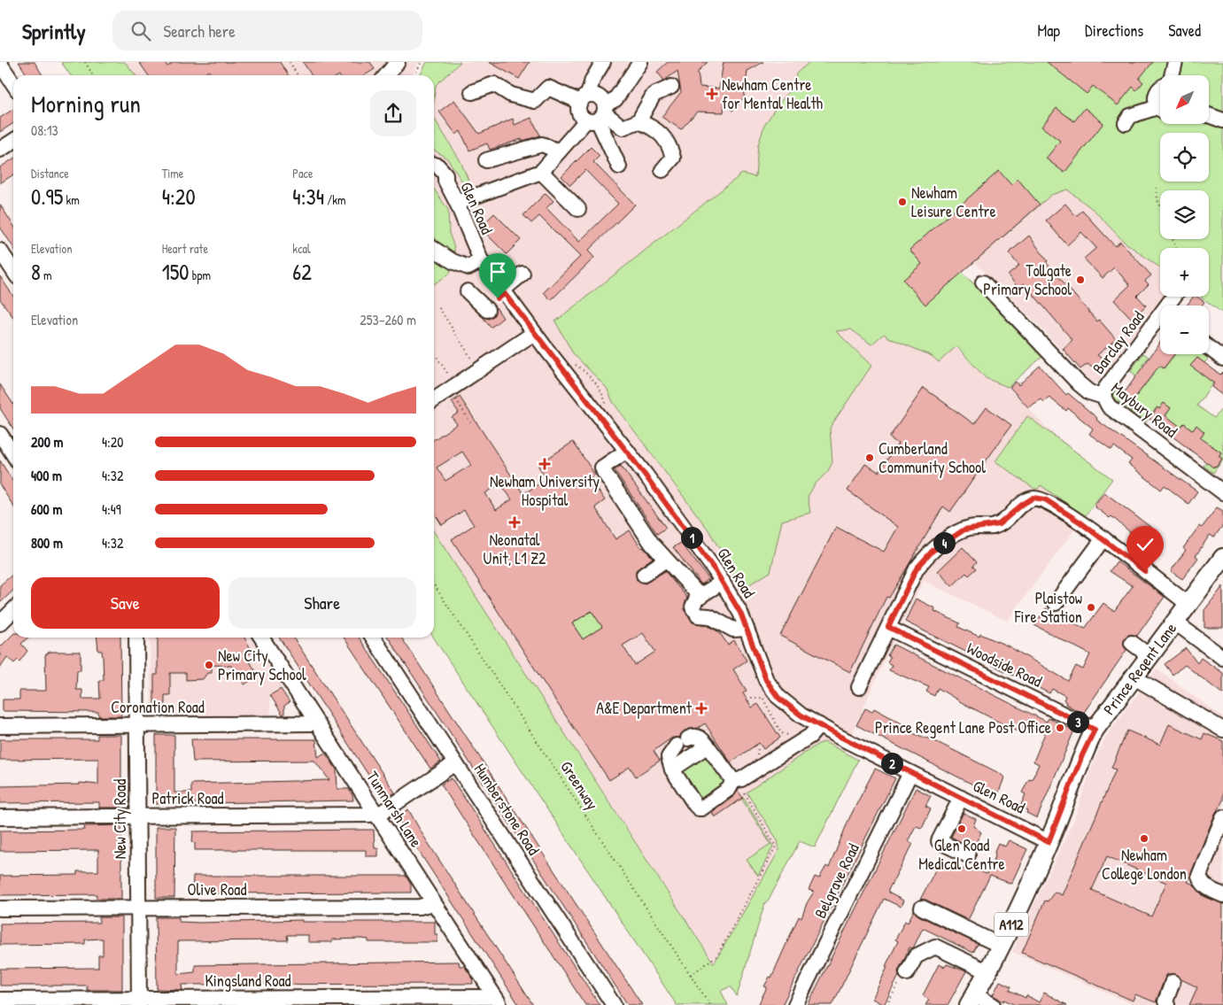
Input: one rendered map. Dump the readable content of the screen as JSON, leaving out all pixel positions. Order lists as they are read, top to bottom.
{
  "streets": {
    "main road": ["Prince Regent Lane", "A112"],
    "street": [
      "Glen Road",
      "Barclay Road",
      "Maybury Road",
      "Woodside Road",
      "Coronation Road",
      "Patrick Road",
      "Tunmarsh Lane",
      "Humberstone Road",
      "New City Road",
      "Belgrave Road",
      "Olive Road",
      "Kingsland Road"
    ],
    "path": ["Greenway"]
  },
  "crossings": [
    ["Glen Road", "Prince Regent Lane"],
    ["Glen Road", "Belgrave Road"],
    ["Barclay Road", "Maybury Road"],
    ["Woodside Road", "Prince Regent Lane"],
    ["Coronation Road", "Tunmarsh Lane"],
    ["Coronation Road", "New City Road"],
    ["Patrick Road", "Tunmarsh Lane"],
    ["Patrick Road", "New City Road"],
    ["Tunmarsh Lane", "Olive Road"],
    ["Tunmarsh Lane", "Kingsland Road"],
    ["New City Road", "Olive Road"],
    ["New City Road", "Kingsland Road"]
  ],
  "places": {
    "health": [
      "Newham Centre for Mental Health",
      "Newham University Hospital",
      "Neonatal Unit, L1 Z2",
      "A&E Department"
    ],
    "other": [
      "Newham Leisure Centre",
      "Tollgate Primary School",
      "Cumberland Community School",
      "Plaistow Fire Station",
      "New City Primary School",
      "Prince Regent Lane Post Office",
      "Glen Road Medical Centre",
      "Newham College London"
    ]
  },
  "north": "bottom left",
  "page": {
    "header": "Sprintly",
    "search": "Search here",
    "nav": ["Map", "Directions", "Saved"],
    "map_buttons": ["+", "−"],
    "heading": ["Morning run", "08:13"],
    "stats": [
      ["Distance", "0.95 km"],
      ["Time", "4:20"],
      ["Pace", "4:34 /km"],
      ["Elevation", "8 m"],
      ["Heart rate", "150 bpm"],
      ["kcal", "62"]
    ],
    "chart": ["Elevation", "253–260 m"],
    "list": [
      {
        "name": "200 m",
        "note": "4:20"
      },
      {
        "name": "400 m",
        "note": "4:32"
      },
      {
        "name": "600 m",
        "note": "4:49"
      },
      {
        "name": "800 m",
        "note": "4:32"
      }
    ],
    "pins": [
      "1",
      "4",
      "3",
      "2"
    ],
    "buttons": ["Save", "Share"]
  }
}
